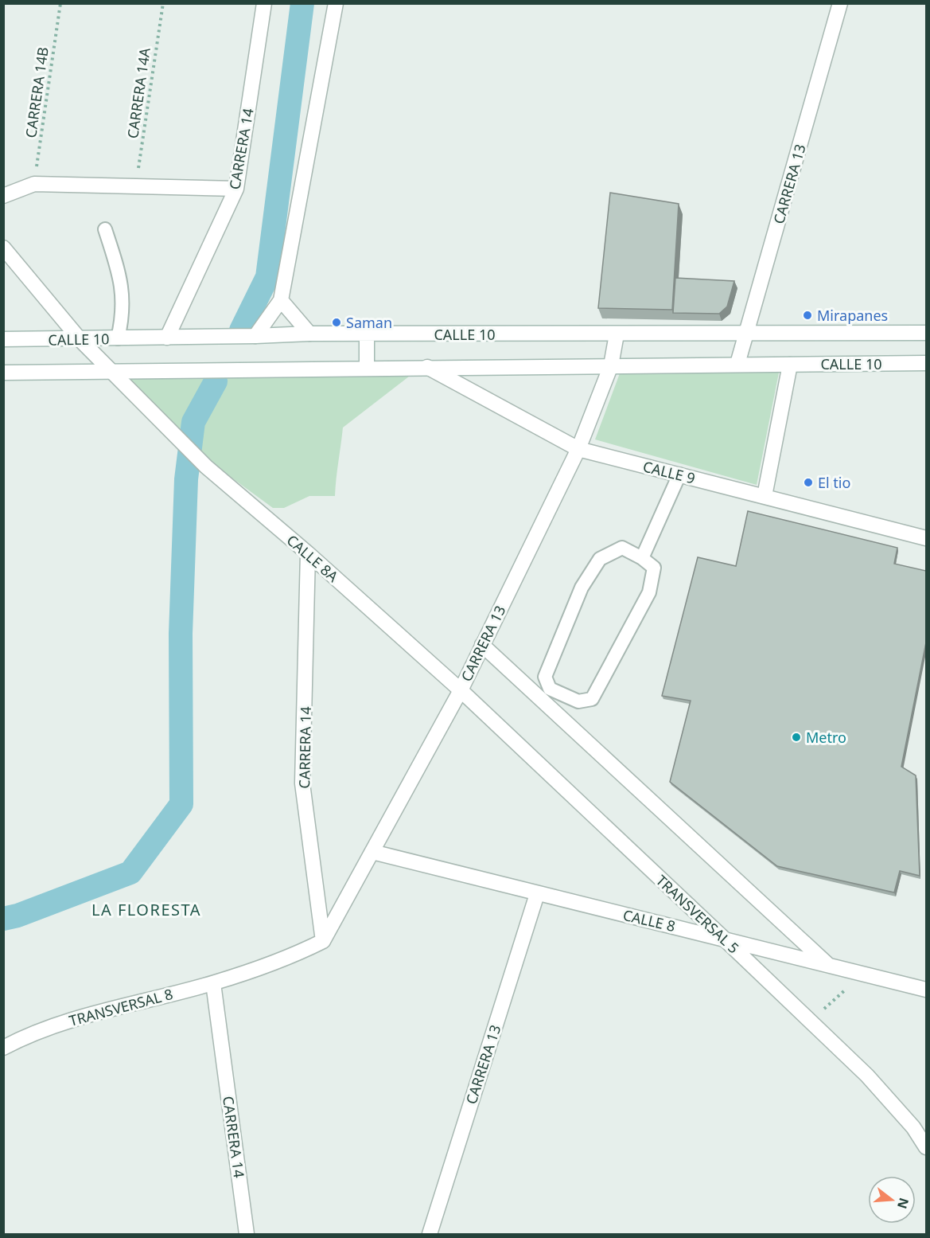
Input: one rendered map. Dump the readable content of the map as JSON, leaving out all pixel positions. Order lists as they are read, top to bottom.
{
  "streets": {
    "street": [
      "CARRERA 14",
      "CARRERA 13",
      "CALLE 10",
      "CALLE 9",
      "CALLE 8A",
      "TRANSVERSAL 5",
      "CALLE 8",
      "TRANSVERSAL 8"
    ],
    "path": ["CARRERA 14B", "CARRERA 14A"]
  },
  "crossings": [
    ["CARRERA 14", "CARRERA 13"],
    ["CARRERA 14", "CALLE 10"],
    ["CARRERA 14", "CALLE 8A"],
    ["CARRERA 14", "TRANSVERSAL 8"],
    ["CARRERA 13", "CALLE 10"],
    ["CARRERA 13", "CALLE 9"],
    ["CARRERA 13", "CALLE 8A"],
    ["CARRERA 13", "TRANSVERSAL 5"],
    ["CARRERA 13", "CALLE 8"],
    ["CARRERA 13", "TRANSVERSAL 8"],
    ["CALLE 10", "CALLE 9"],
    ["CALLE 10", "CALLE 8A"],
    ["CALLE 8A", "TRANSVERSAL 5"],
    ["TRANSVERSAL 5", "CALLE 8"]
  ],
  "districts": ["LA FLORESTA"],
  "places": [
    "Mirapanes",
    "Saman",
    "El tio",
    "Metro"
  ],
  "north": "right"
}
